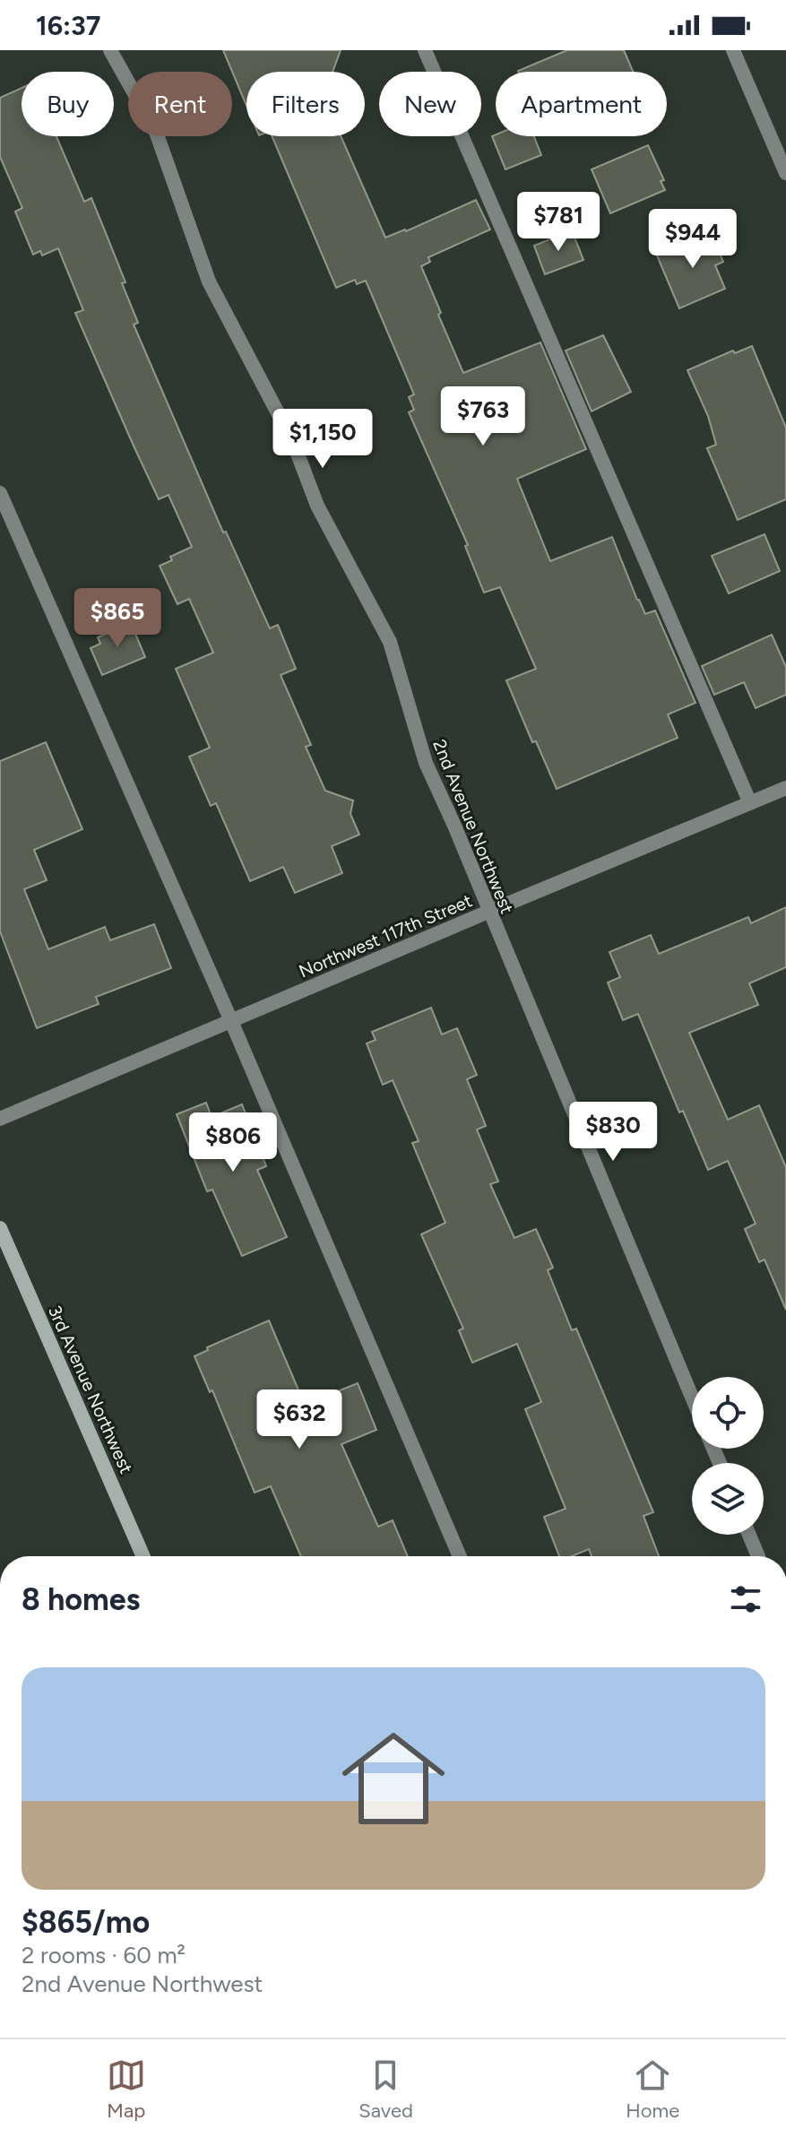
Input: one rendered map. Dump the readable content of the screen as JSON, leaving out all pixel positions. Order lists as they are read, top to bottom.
{
  "streets": {
    "street": ["2nd Avenue Northwest", "Northwest 117th Street", "3rd Avenue Northwest"]
  },
  "crossings": [
    ["2nd Avenue Northwest", "Northwest 117th Street"]
  ],
  "page": {
    "status": "16:37",
    "chip": [
      "Buy",
      "Rent",
      "Filters",
      "New",
      "Apartment"
    ],
    "price": [
      "$781",
      "$944",
      "$763",
      "$1,150",
      "$865",
      "$830",
      "$806",
      "$632"
    ],
    "heading": "8 homes",
    "list": [
      {
        "name": "$865/mo",
        "note": "2 rooms · 60 m² · 2nd Avenue Northwest"
      }
    ],
    "tabs": ["Map", "Saved", "Home"]
  }
}
